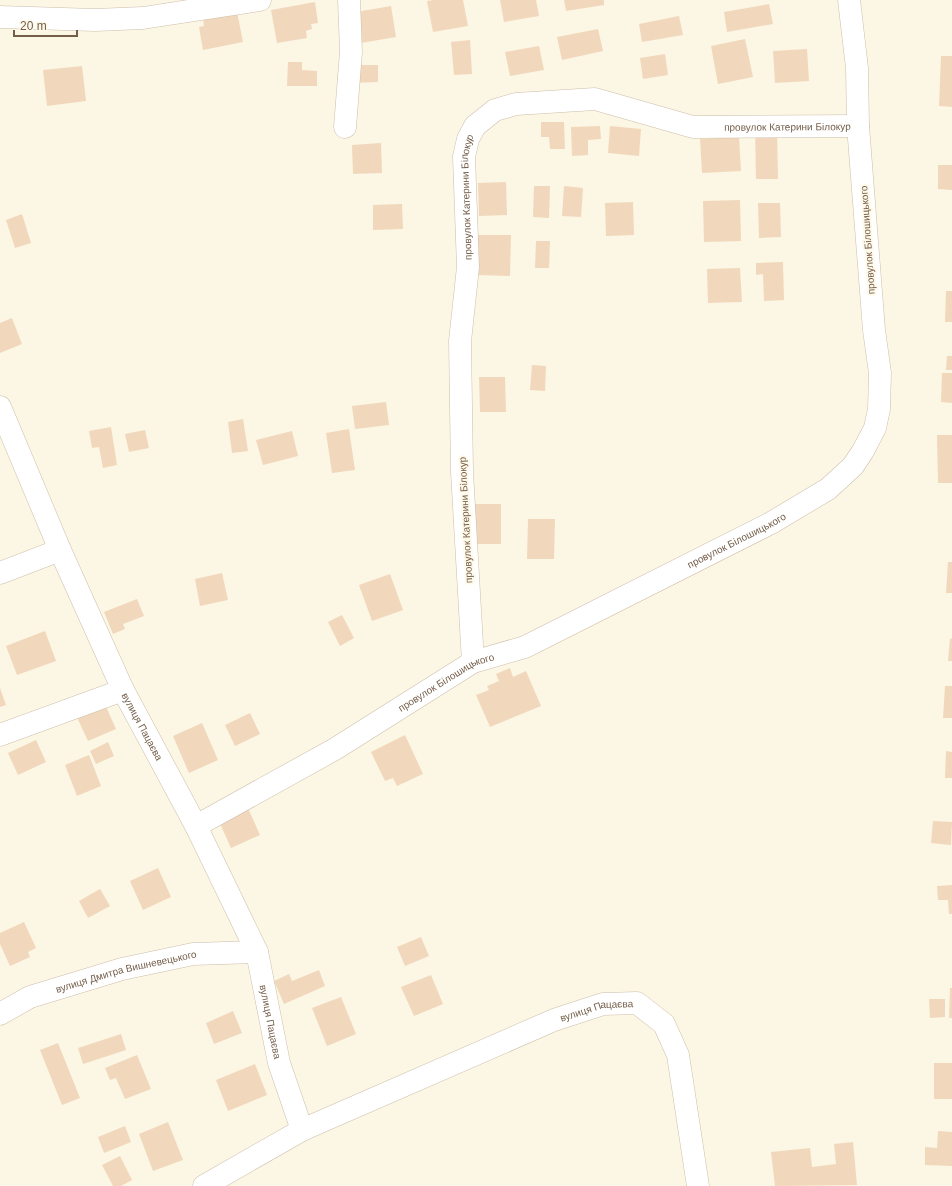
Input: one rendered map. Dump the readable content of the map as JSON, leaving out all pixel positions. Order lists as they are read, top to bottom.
{
  "streets": {
    "street": [
      "провулок Катерини Білокур",
      "провулок Білошицького",
      "вулиця Пацаєва",
      "вулиця Дмитра Вишневецького"
    ]
  },
  "crossings": [
    ["провулок Катерини Білокур", "провулок Білошицького"],
    ["провулок Білошицького", "вулиця Пацаєва"],
    ["вулиця Пацаєва", "вулиця Дмитра Вишневецького"]
  ],
  "scale_bar": "20 m"
}
